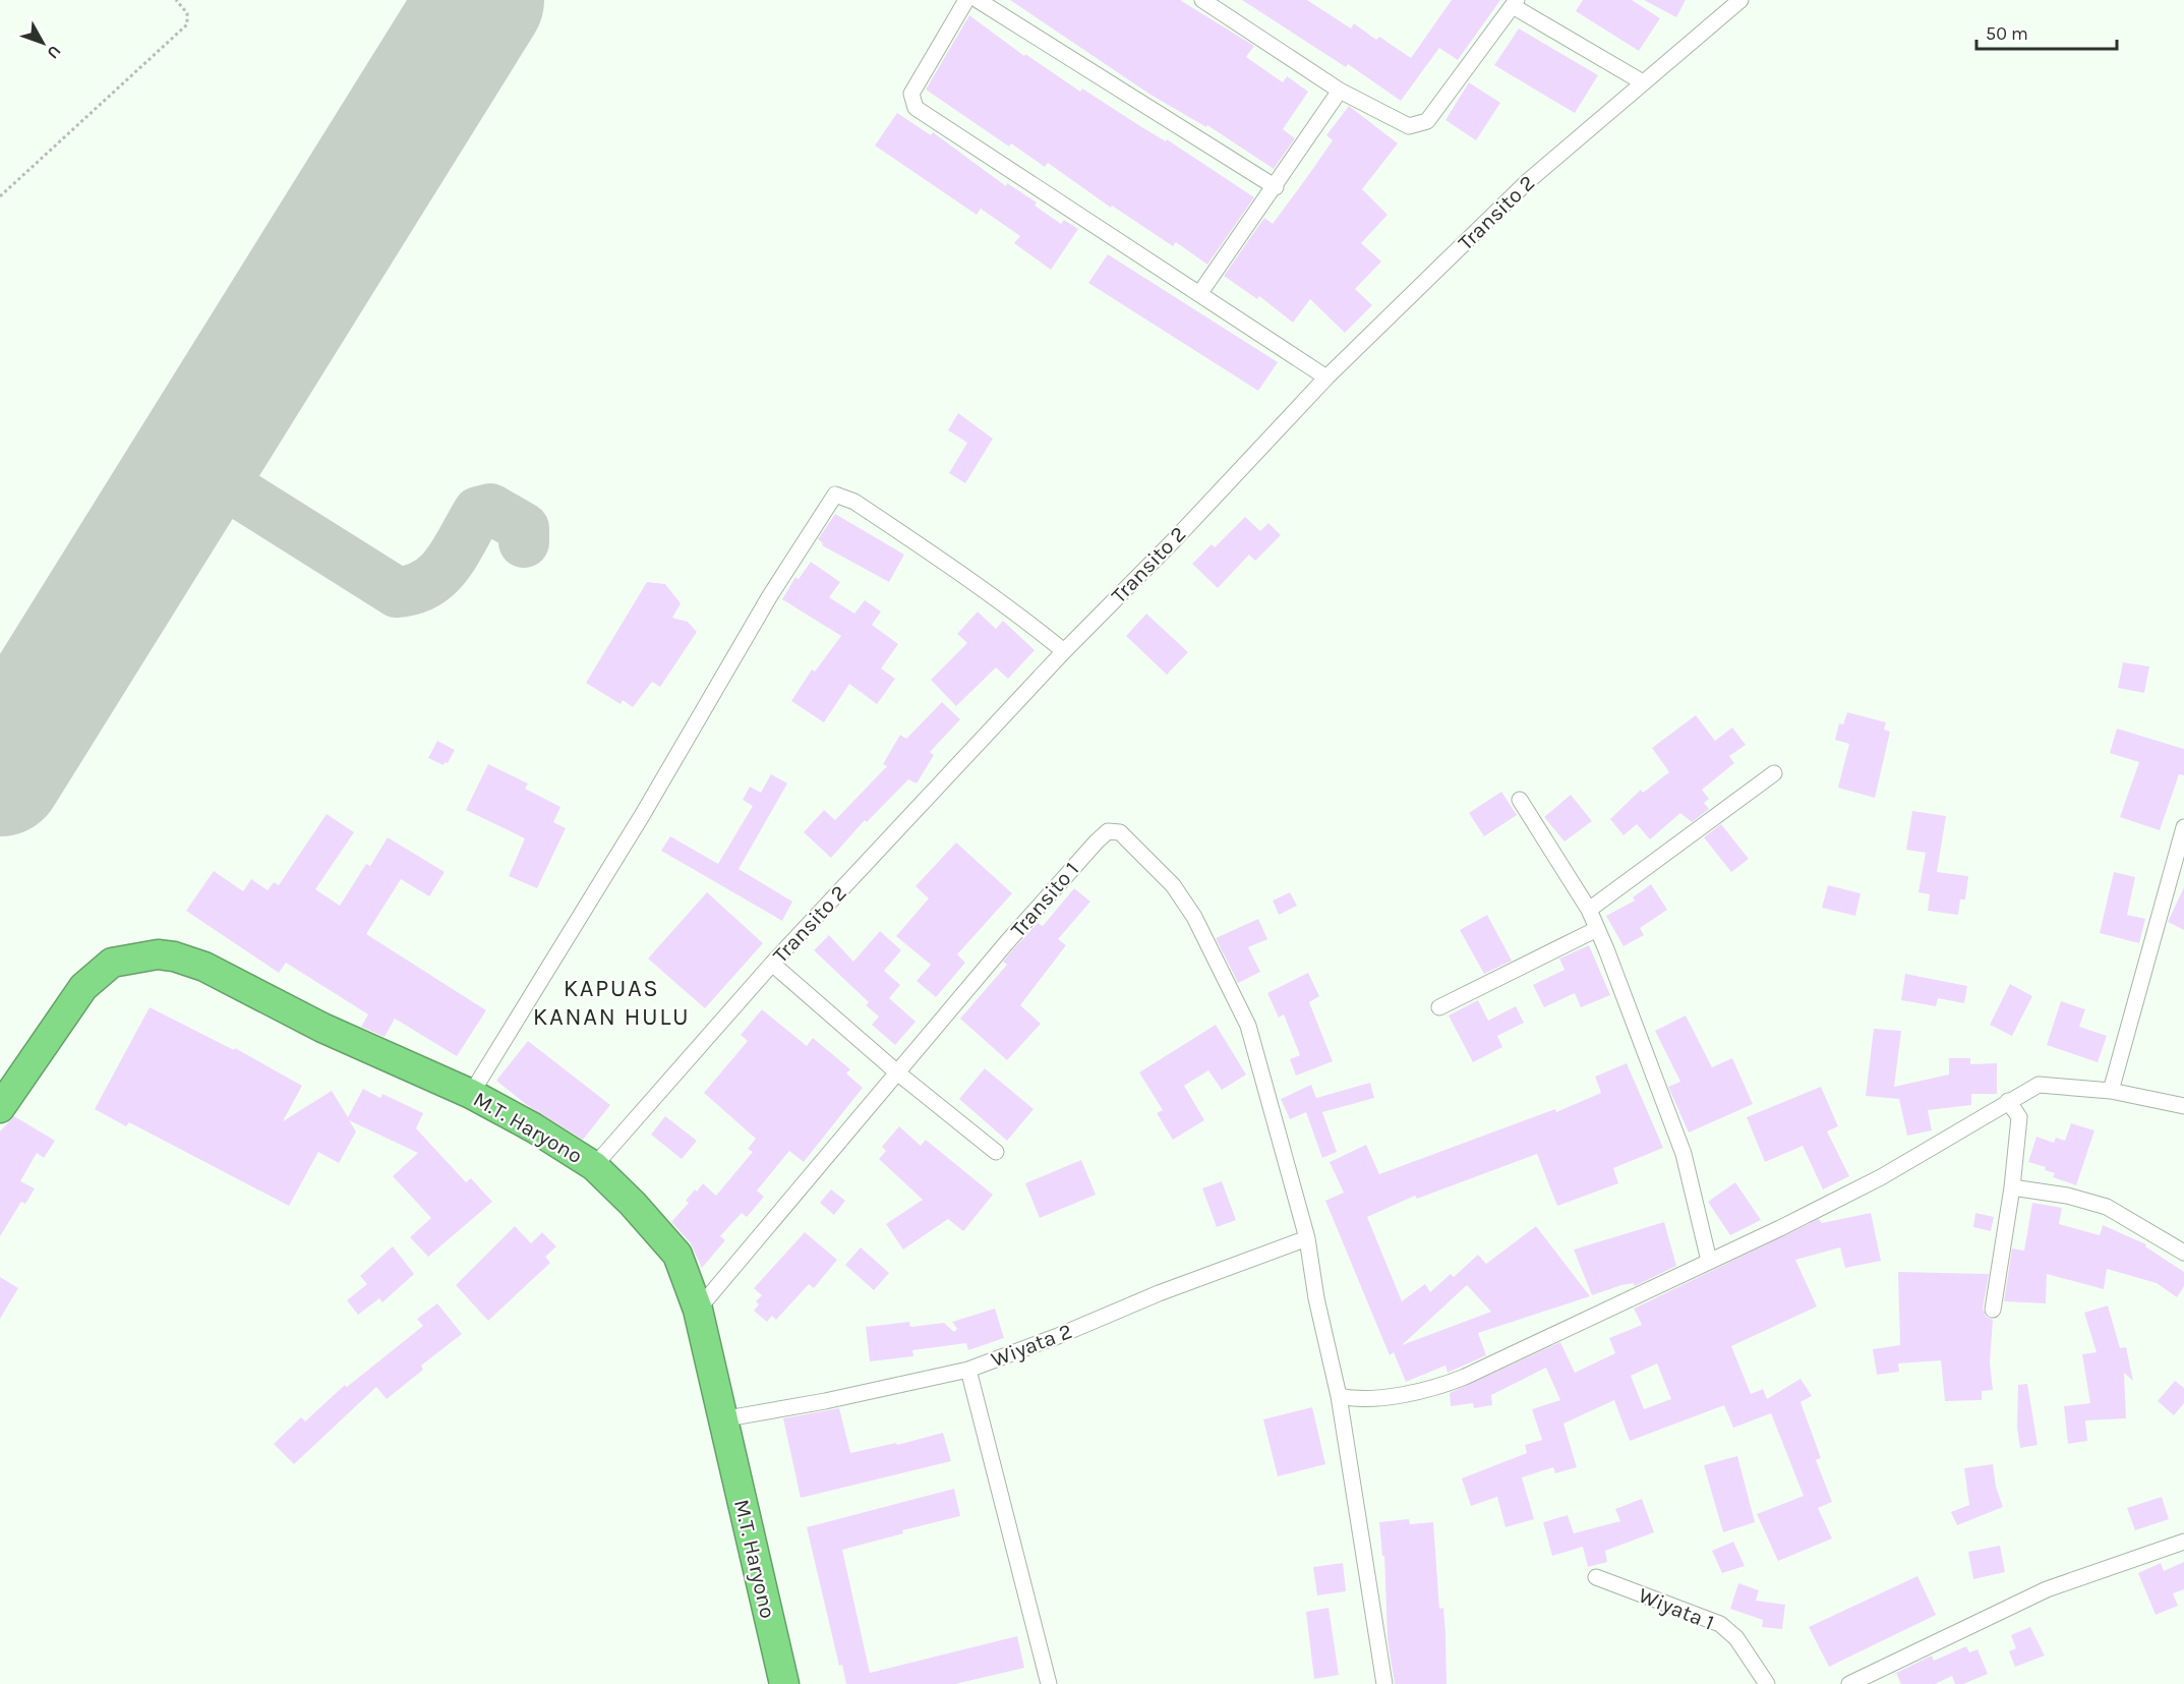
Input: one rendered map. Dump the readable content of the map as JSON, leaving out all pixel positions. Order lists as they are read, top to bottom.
{
  "streets": {
    "highway": ["M.T. Haryono"],
    "street": [
      "Transito 2",
      "Transito 1",
      "Wiyata 2",
      "Wiyata 1"
    ]
  },
  "crossings": [
    ["Transito 2", "M.T. Haryono"],
    ["Transito 1", "M.T. Haryono"],
    ["Transito 1", "Wiyata 2"],
    ["M.T. Haryono", "Wiyata 2"]
  ],
  "districts": ["KAPUAS KANAN HULU"],
  "scale_bar": "50 m",
  "north": "bottom right"
}
